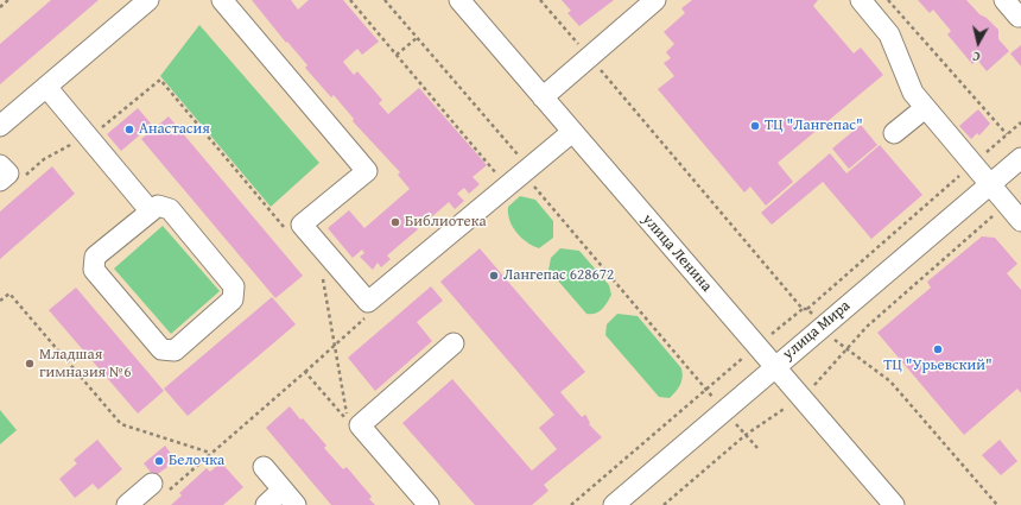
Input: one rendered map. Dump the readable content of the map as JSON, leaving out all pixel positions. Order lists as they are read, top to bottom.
{
  "streets": {
    "street": ["улица Ленина", "улица Мира"]
  },
  "crossings": [
    ["улица Ленина", "улица Мира"]
  ],
  "places": [
    "ТЦ \"Лангепас\"",
    "Анастасия",
    "Библиотека",
    "Лангепас 628672",
    "ТЦ \"Урьевский\"",
    "Младшая гимназия №6",
    "Белочка"
  ],
  "north": "bottom"
}
